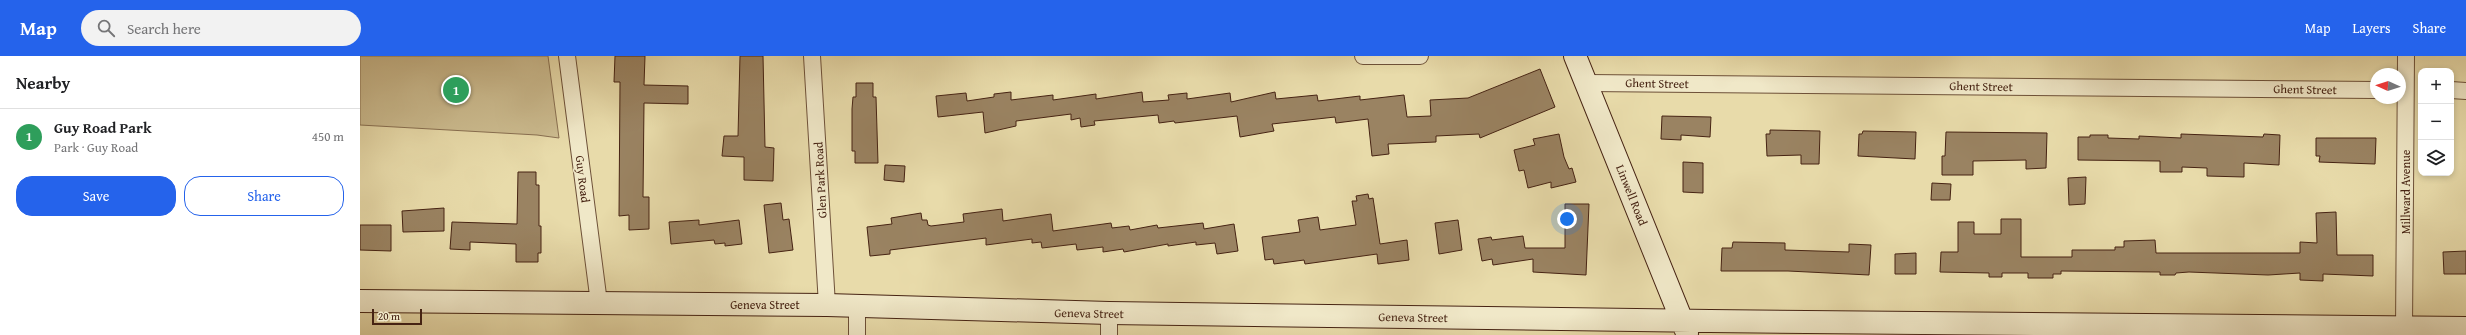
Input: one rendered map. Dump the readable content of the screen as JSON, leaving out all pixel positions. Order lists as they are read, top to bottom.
{
  "streets": {
    "main road": ["Linwell Road", "Geneva Street"],
    "street": [
      "Ghent Street",
      "Guy Road",
      "Glen Park Road",
      "Millward Avenue"
    ]
  },
  "crossings": [
    ["Ghent Street", "Linwell Road"],
    ["Guy Road", "Geneva Street"],
    ["Glen Park Road", "Geneva Street"],
    ["Millward Avenue", "Geneva Street"],
    ["Linwell Road", "Geneva Street"]
  ],
  "scale_bar": "20 m",
  "north": "left",
  "page": {
    "header": "Map",
    "search": "Search here",
    "nav": ["Map", "Layers", "Share"],
    "heading": "Nearby",
    "map_buttons": ["+", "−"],
    "pins": "1",
    "list": [
      {
        "mark": "1",
        "name": "Guy Road Park",
        "note": "Park · Guy Road",
        "value": "450 m"
      }
    ],
    "buttons": ["Save", "Share"],
    "scale": "20 m"
  }
}
